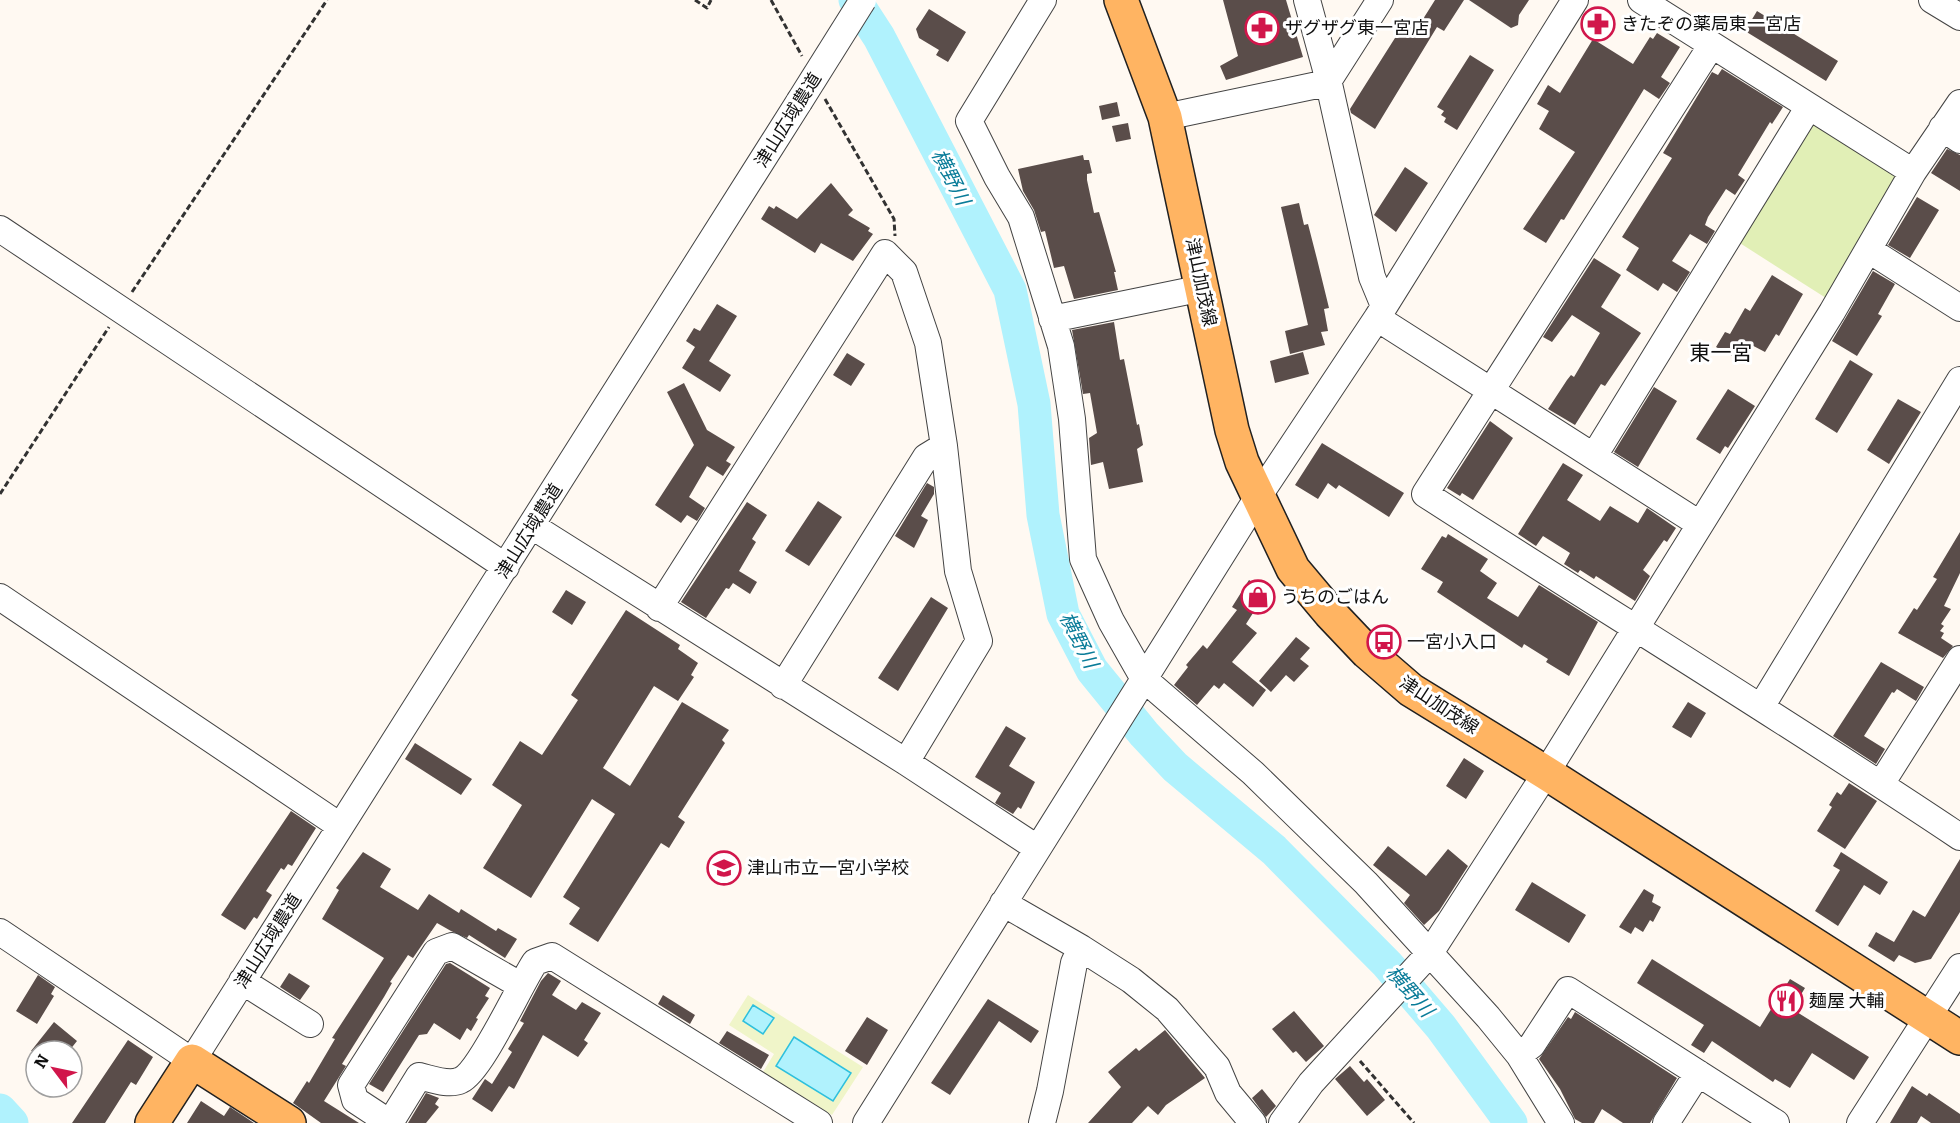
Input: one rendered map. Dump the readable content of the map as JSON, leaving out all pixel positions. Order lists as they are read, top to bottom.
{
  "streets": {
    "main road": ["津山加茂線"],
    "street": ["津山広域農道"]
  },
  "districts": ["東一宮"],
  "water": ["横野川"],
  "places": {
    "pharmacy": ["きたぞの薬局東一宮店", "ザグザグ東一宮店"],
    "shop": ["うちのごはん"],
    "bus stop": ["一宮小入口"],
    "school or university": ["津山市立一宮小学校"],
    "restaurant": ["麺屋 大輔"]
  },
  "north": "top left"
}
